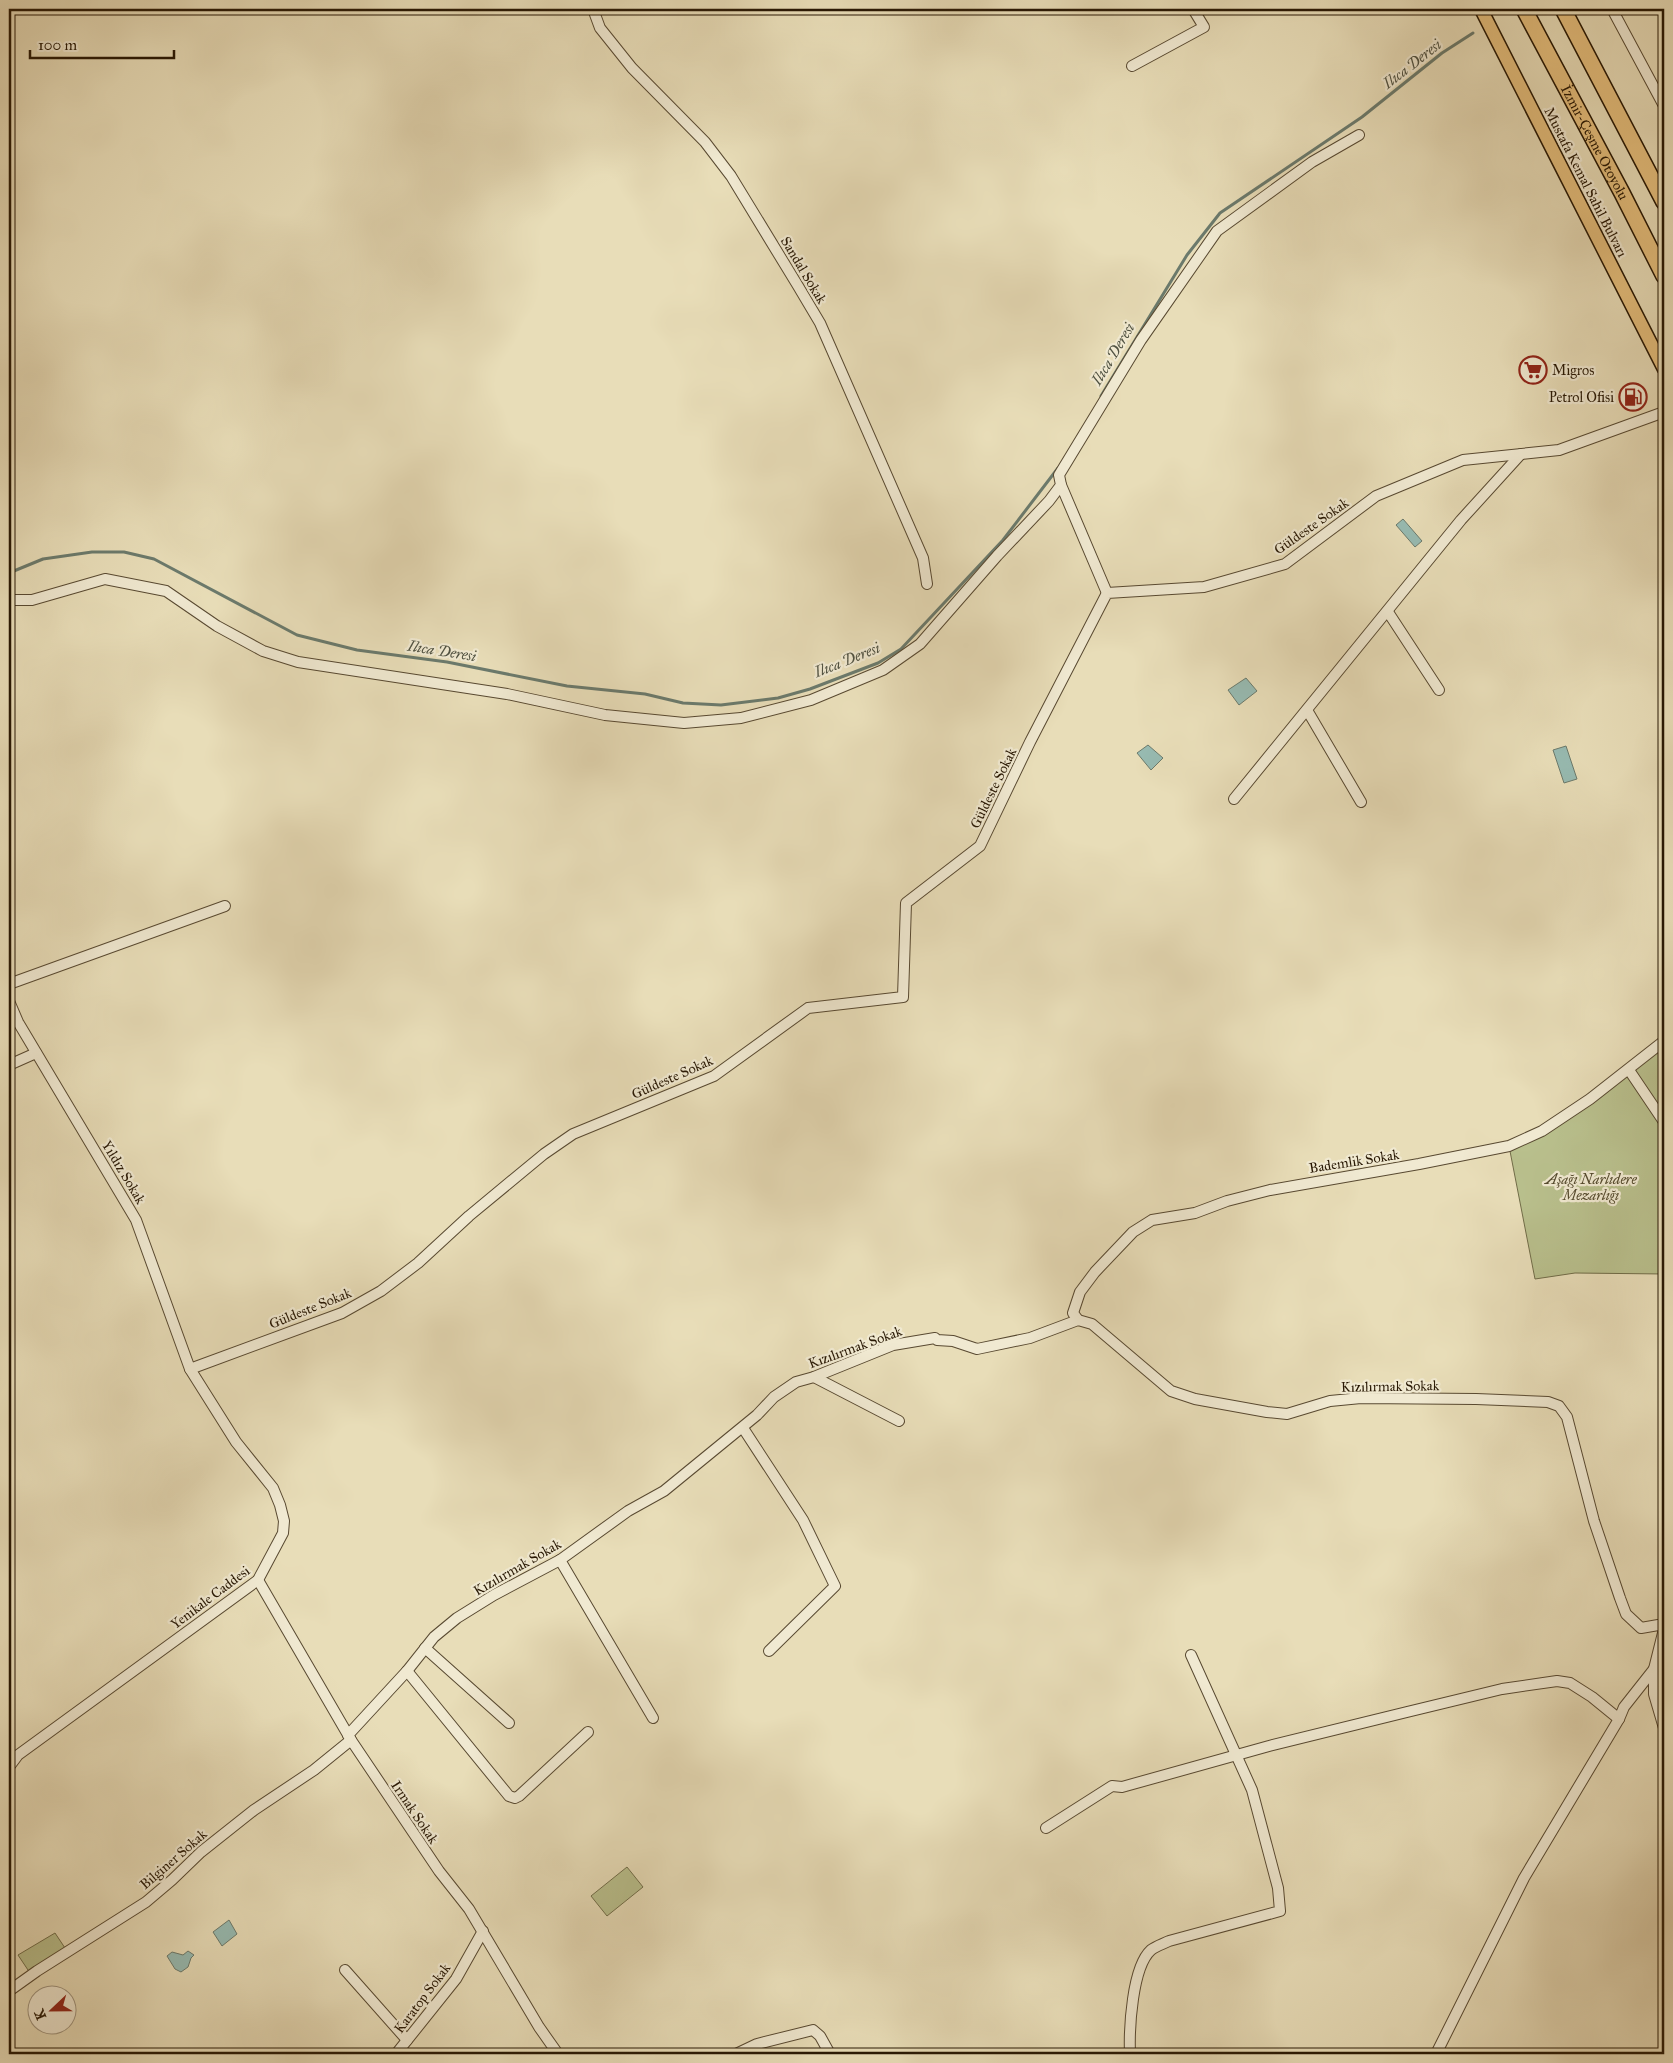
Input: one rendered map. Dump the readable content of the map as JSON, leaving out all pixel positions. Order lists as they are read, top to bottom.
{
  "streets": {
    "highway": ["İzmir-Çeşme Otoyolu"],
    "main road": ["Mustafa Kemal Sahil Bulvarı"],
    "street": [
      "Sandal Sokak",
      "Güldeste Sokak",
      "Bademlik Sokak",
      "Yıldız Sokak",
      "Kızılırmak Sokak",
      "Yenikale Caddesi",
      "Irmak Sokak",
      "Bilginer Sokak",
      "Karatop Sokak"
    ]
  },
  "crossings": [
    ["Güldeste Sokak", "Yıldız Sokak"],
    ["Güldeste Sokak", "Yenikale Caddesi"],
    ["Bademlik Sokak", "Kızılırmak Sokak"],
    ["Yıldız Sokak", "Yenikale Caddesi"],
    ["Kızılırmak Sokak", "Irmak Sokak"],
    ["Kızılırmak Sokak", "Bilginer Sokak"],
    ["Yenikale Caddesi", "Irmak Sokak"],
    ["Irmak Sokak", "Bilginer Sokak"],
    ["Irmak Sokak", "Karatop Sokak"]
  ],
  "water": ["Ilıca Deresi"],
  "parks": ["Aşağı Narlıdere Mezarlığı"],
  "places": {
    "supermarket": ["Migros"],
    "fuel station": ["Petrol Ofisi"]
  },
  "scale_bar": "100 m",
  "north": "left"
}
